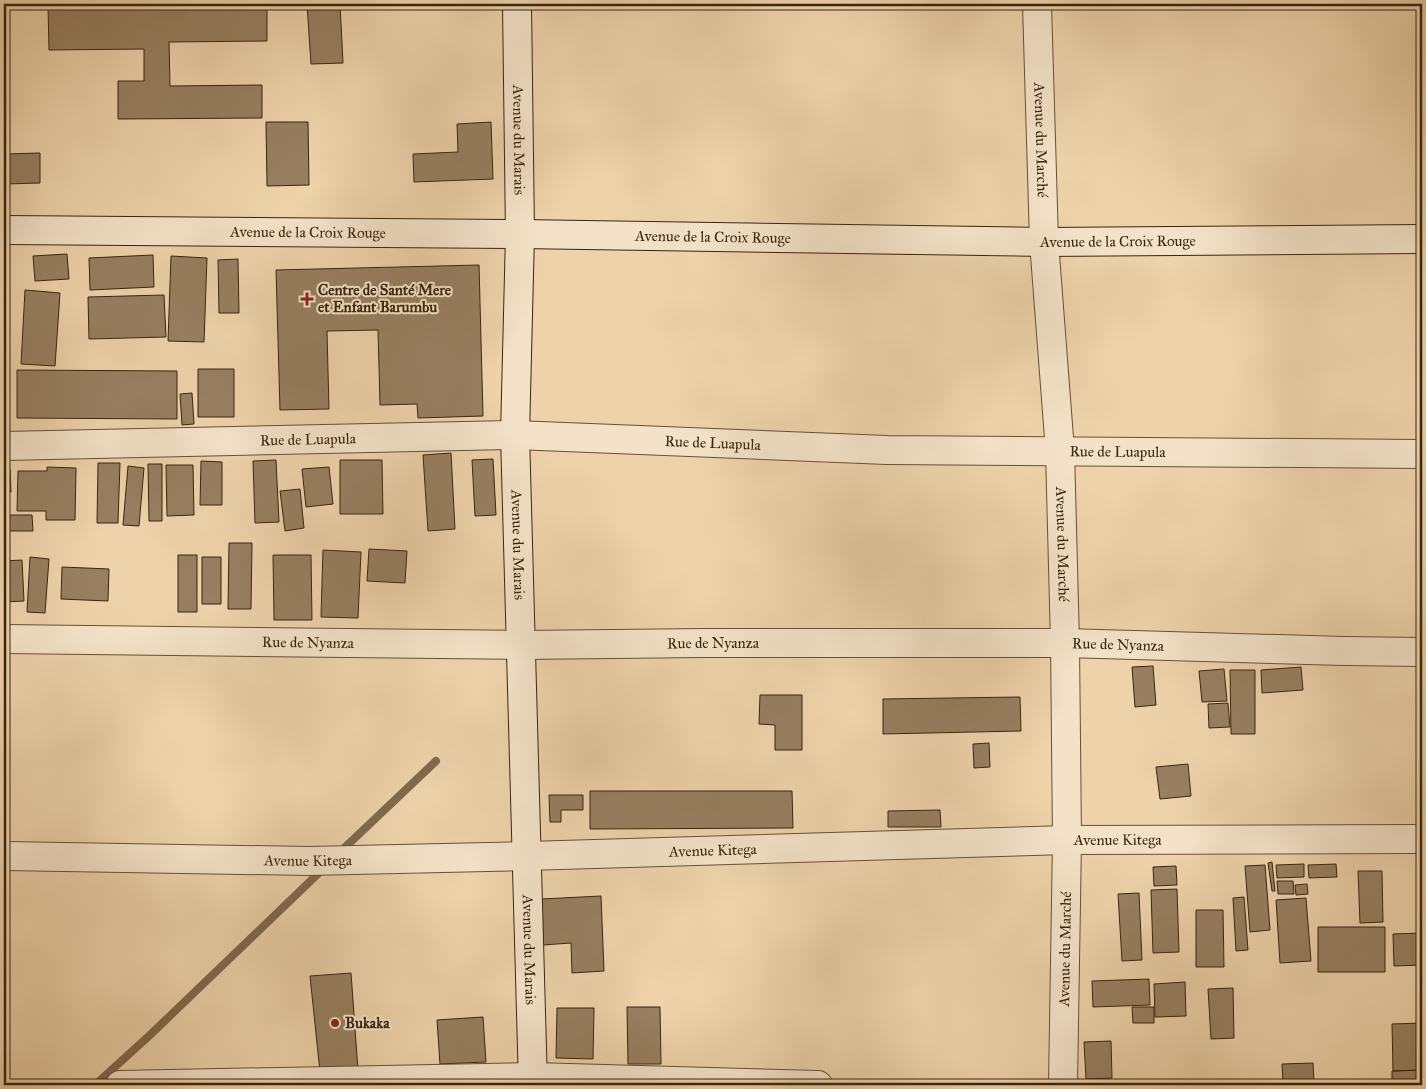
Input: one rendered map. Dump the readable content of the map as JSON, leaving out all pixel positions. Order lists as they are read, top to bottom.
{
  "streets": {
    "street": [
      "Avenue du Marais",
      "Avenue du Marché",
      "Avenue de la Croix Rouge",
      "Rue de Luapula",
      "Rue de Nyanza",
      "Avenue Kitega"
    ]
  },
  "crossings": [
    ["Avenue du Marais", "Avenue de la Croix Rouge"],
    ["Avenue du Marais", "Rue de Luapula"],
    ["Avenue du Marais", "Rue de Nyanza"],
    ["Avenue du Marais", "Avenue Kitega"],
    ["Avenue du Marché", "Avenue de la Croix Rouge"],
    ["Avenue du Marché", "Rue de Luapula"],
    ["Avenue du Marché", "Rue de Nyanza"],
    ["Avenue du Marché", "Avenue Kitega"]
  ],
  "places": {
    "health": ["Centre de Santé Mere et Enfant Barumbu"],
    "other": ["Bukaka"]
  }
}
